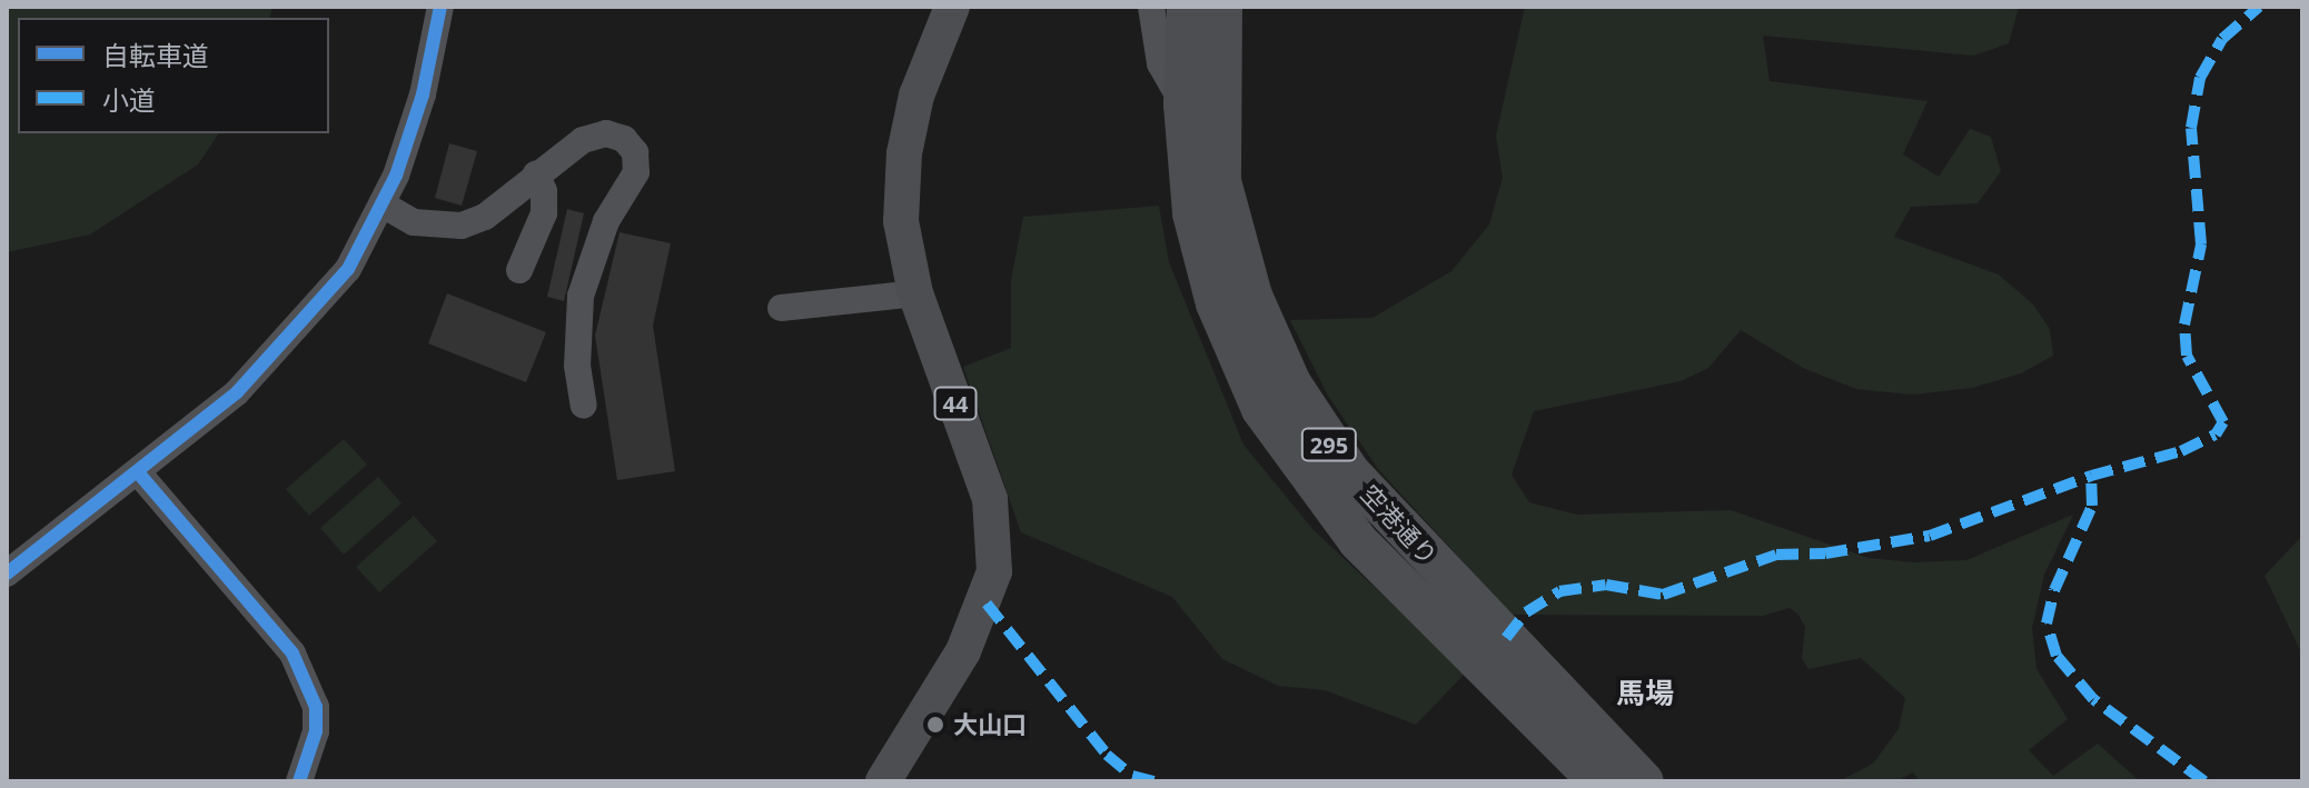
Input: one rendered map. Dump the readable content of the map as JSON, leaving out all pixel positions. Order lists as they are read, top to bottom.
{
  "streets": {
    "highway": ["295", "空港通り"],
    "main road": ["44"]
  },
  "districts": ["馬場"],
  "places": ["大山口"],
  "legend": ["自転車道", "小道"]
}
